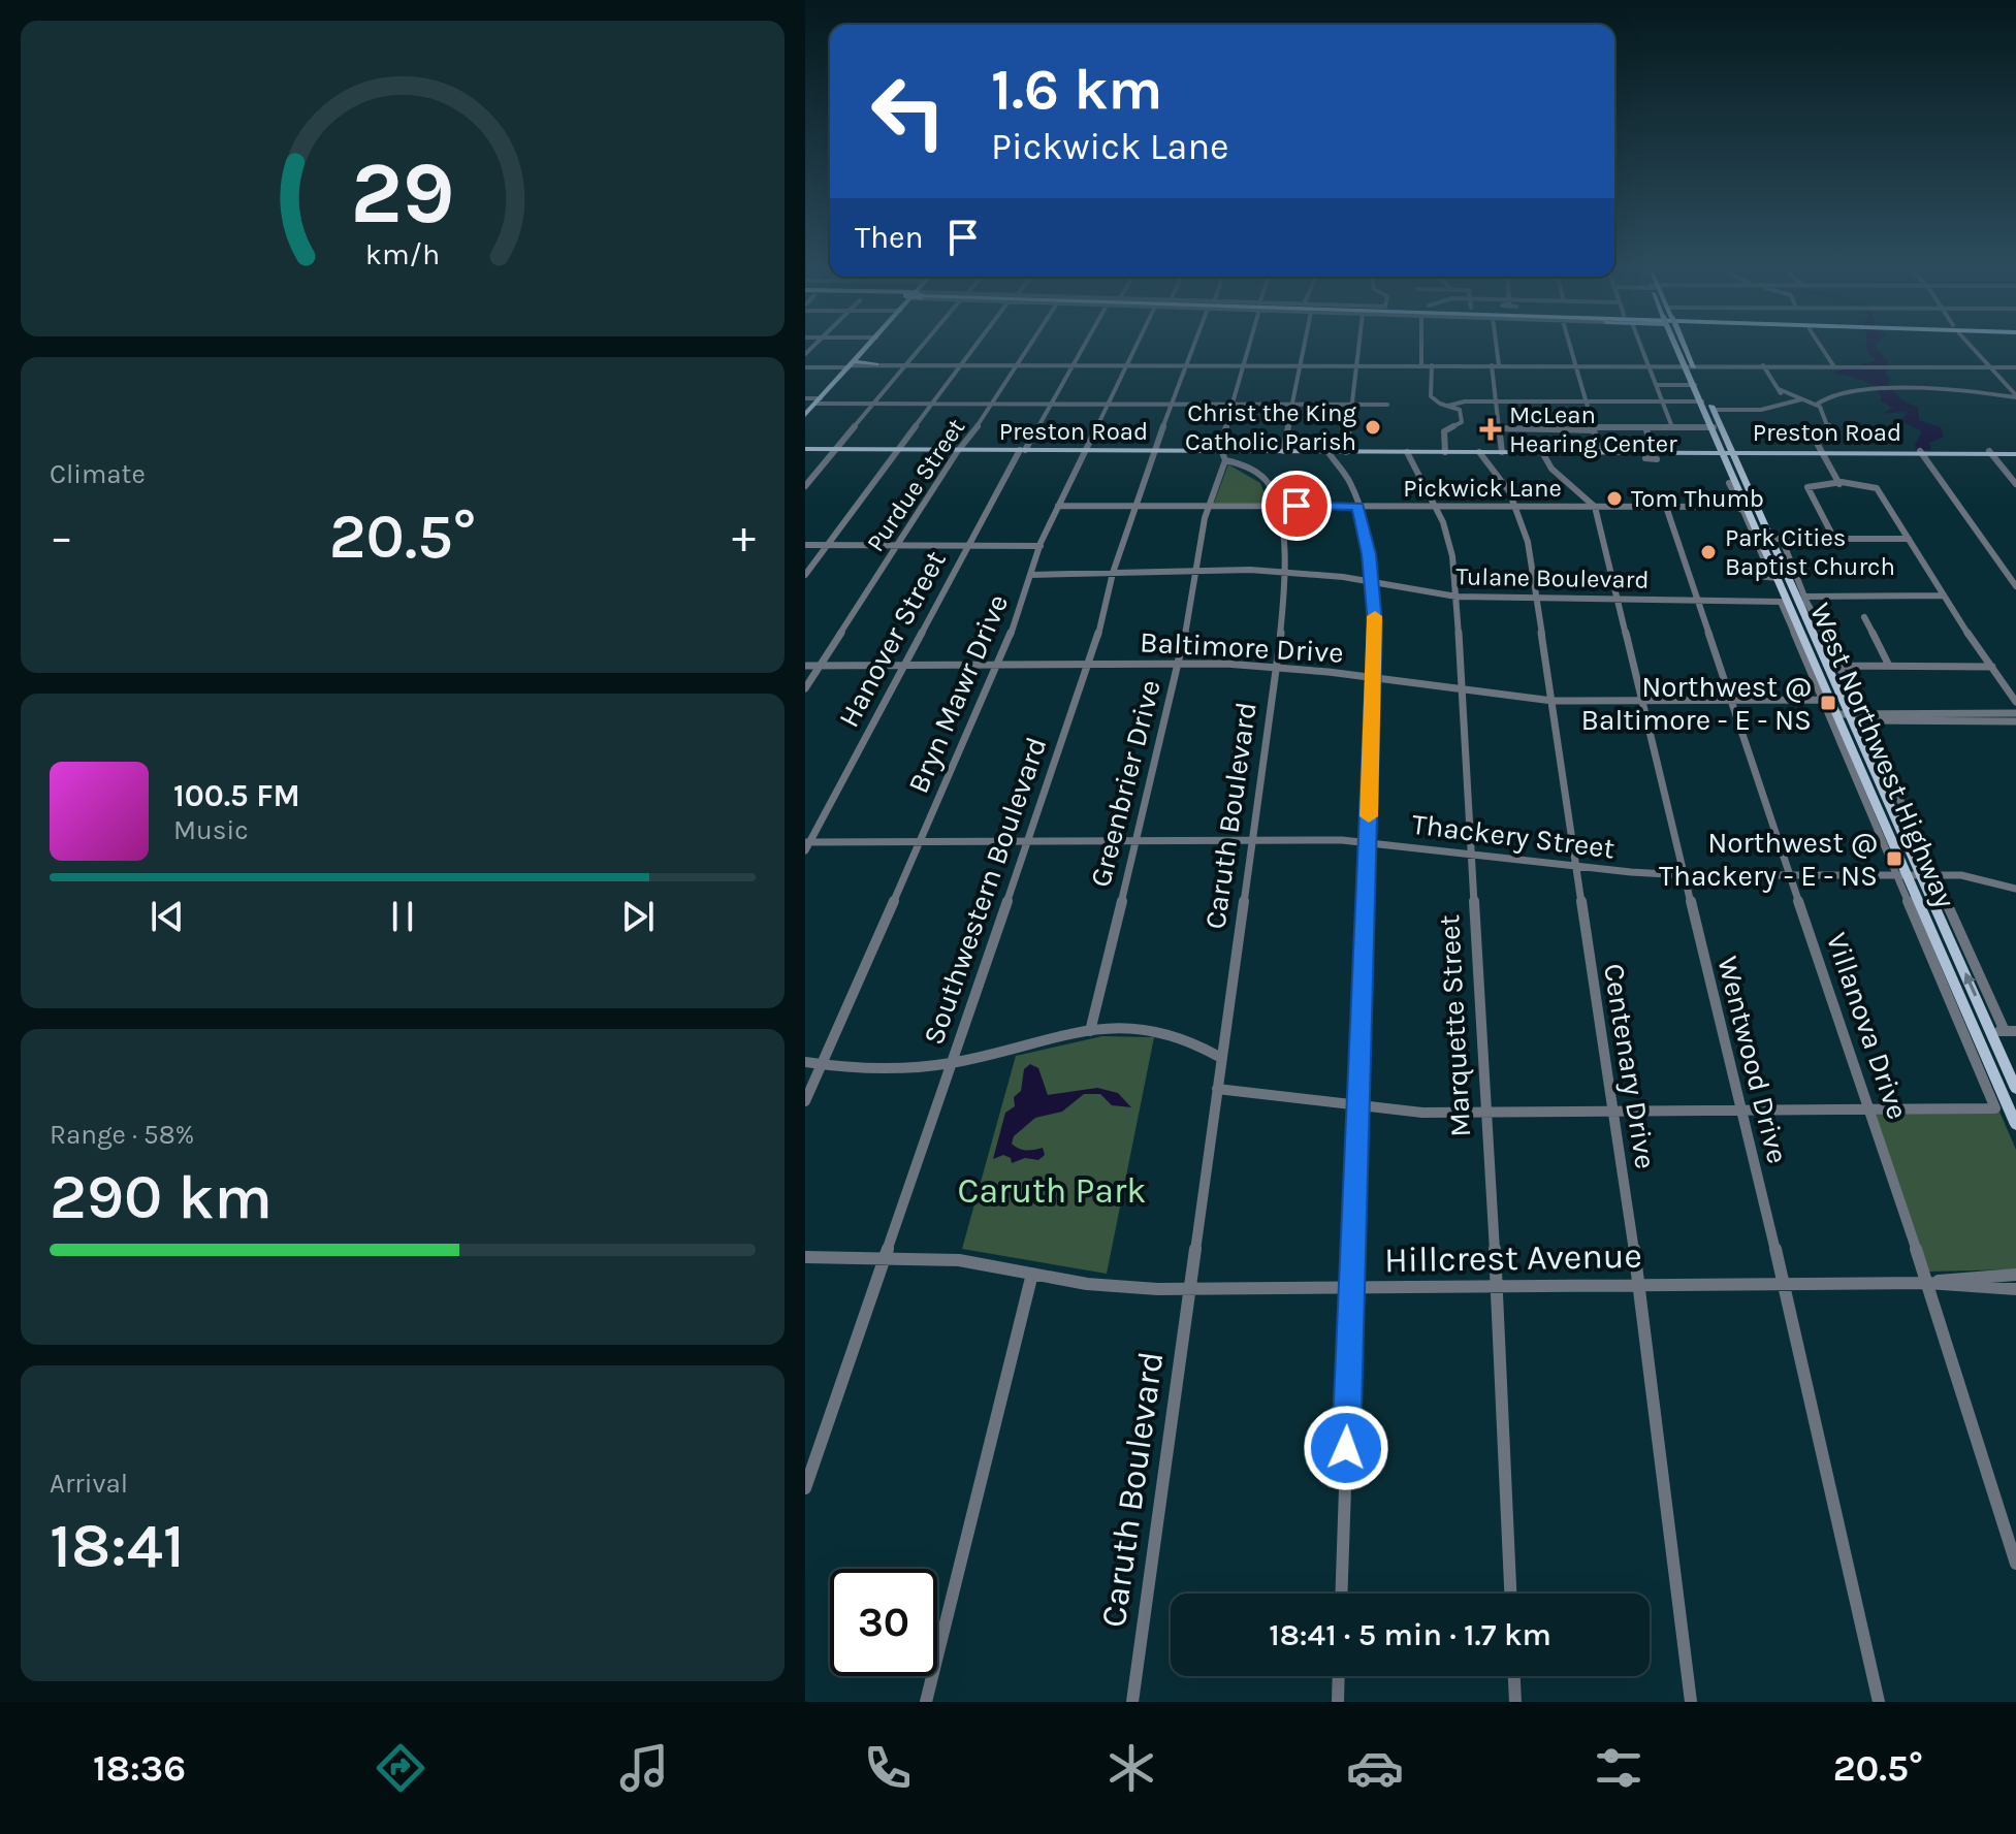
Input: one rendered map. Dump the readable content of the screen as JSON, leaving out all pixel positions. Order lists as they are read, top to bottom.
{
  "streets": {
    "main road": ["Preston Road", "West Northwest Highway"],
    "street": [
      "Purdue Street",
      "Pickwick Lane",
      "Tulane Boulevard",
      "Hanover Street",
      "Baltimore Drive",
      "Bryn Mawr Drive",
      "Greenbrier Drive",
      "Caruth Boulevard",
      "Thackery Street",
      "Southwestern Boulevard",
      "Marquette Street",
      "Villanova Drive",
      "Wentwood Drive",
      "Centenary Drive",
      "Hillcrest Avenue"
    ]
  },
  "crossings": [
    ["Preston Road", "Purdue Street"],
    ["Preston Road", "Hanover Street"],
    ["Preston Road", "Bryn Mawr Drive"],
    ["Preston Road", "West Northwest Highway"],
    ["Preston Road", "Southwestern Boulevard"],
    ["Preston Road", "Marquette Street"],
    ["Preston Road", "Centenary Drive"],
    ["Purdue Street", "Baltimore Drive"],
    ["Pickwick Lane", "Bryn Mawr Drive"],
    ["Pickwick Lane", "West Northwest Highway"],
    ["Pickwick Lane", "Greenbrier Drive"],
    ["Pickwick Lane", "Caruth Boulevard"],
    ["Pickwick Lane", "Southwestern Boulevard"],
    ["Pickwick Lane", "Marquette Street"],
    ["Pickwick Lane", "Villanova Drive"],
    ["Pickwick Lane", "Wentwood Drive"],
    ["Pickwick Lane", "Centenary Drive"],
    ["Tulane Boulevard", "Baltimore Drive"],
    ["Tulane Boulevard", "Bryn Mawr Drive"],
    ["Tulane Boulevard", "Greenbrier Drive"],
    ["Tulane Boulevard", "Caruth Boulevard"],
    ["Tulane Boulevard", "Southwestern Boulevard"],
    ["Tulane Boulevard", "Marquette Street"],
    ["Tulane Boulevard", "Villanova Drive"],
    ["Tulane Boulevard", "Wentwood Drive"],
    ["Tulane Boulevard", "Centenary Drive"],
    ["Hanover Street", "Baltimore Drive"],
    ["Hanover Street", "Thackery Street"],
    ["Baltimore Drive", "Bryn Mawr Drive"],
    ["Baltimore Drive", "Greenbrier Drive"],
    ["Baltimore Drive", "Caruth Boulevard"],
    ["Baltimore Drive", "Southwestern Boulevard"],
    ["Baltimore Drive", "Marquette Street"],
    ["Baltimore Drive", "Villanova Drive"],
    ["Baltimore Drive", "Wentwood Drive"],
    ["Baltimore Drive", "Centenary Drive"],
    ["Bryn Mawr Drive", "Thackery Street"],
    ["West Northwest Highway", "Thackery Street"],
    ["Greenbrier Drive", "Caruth Boulevard"],
    ["Greenbrier Drive", "Thackery Street"],
    ["Caruth Boulevard", "Thackery Street"],
    ["Caruth Boulevard", "Hillcrest Avenue"],
    ["Thackery Street", "Southwestern Boulevard"],
    ["Thackery Street", "Marquette Street"],
    ["Thackery Street", "Villanova Drive"],
    ["Thackery Street", "Wentwood Drive"],
    ["Thackery Street", "Centenary Drive"],
    ["Southwestern Boulevard", "Hillcrest Avenue"],
    ["Marquette Street", "Hillcrest Avenue"],
    ["Villanova Drive", "Hillcrest Avenue"],
    ["Wentwood Drive", "Hillcrest Avenue"],
    ["Centenary Drive", "Hillcrest Avenue"]
  ],
  "parks": ["Caruth Park"],
  "places": {
    "other": ["Christ the King Catholic Parish", "Tom Thumb", "Park Cities Baptist Church"],
    "health": ["McLean Hearing Center"],
    "transit": ["Northwest @ Baltimore - E - NS", "Northwest @ Thackery - E - NS"]
  },
  "page": {
    "turn": ["1.6 km", "Pickwick Lane"],
    "then": "Then",
    "tile": [
      "Climate",
      ["Range · 58%", "290 km"],
      ["Arrival", "18:41"]
    ],
    "heat": ["−", "20.5°", "+"],
    "song": ["100.5 FM", "Music"],
    "limit": "30",
    "trip": "18:41 · 5 min · 1.7 km",
    "tabs": ["18:36", "20.5°"],
    "gauge": ["29", "km/h"]
  }
}
